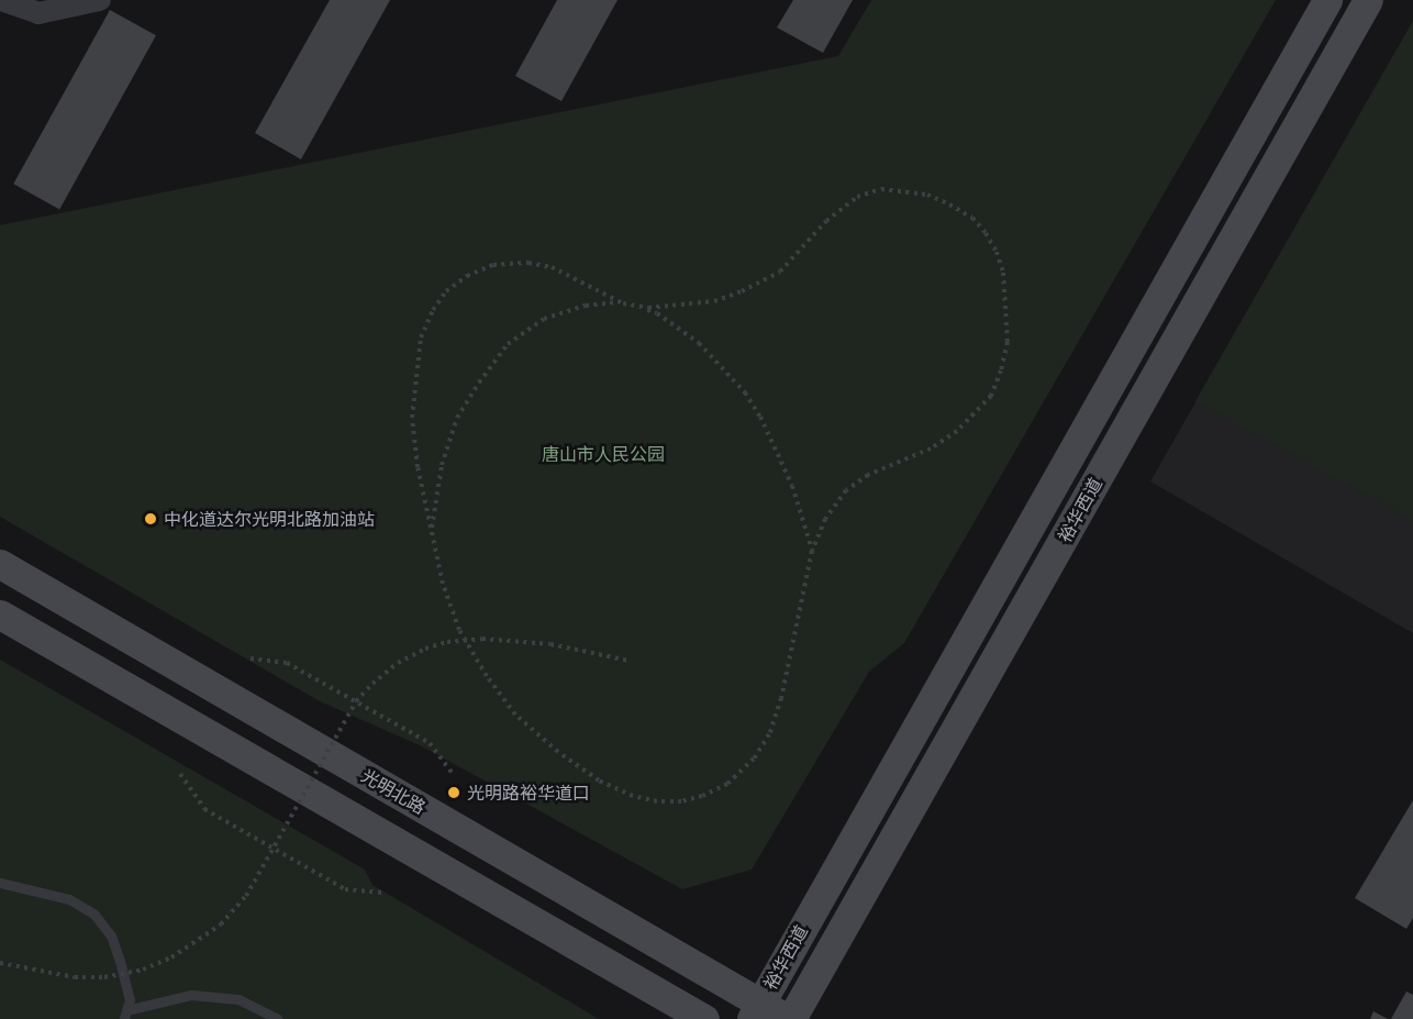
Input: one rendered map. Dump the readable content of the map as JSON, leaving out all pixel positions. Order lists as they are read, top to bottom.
{
  "streets": {
    "main road": ["裕华西道", "光明北路"]
  },
  "crossings": [
    ["裕华西道", "光明北路"]
  ],
  "parks": ["唐山市人民公园"],
  "places": ["中化道达尔光明北路加油站", "光明路裕华道口"]
}
